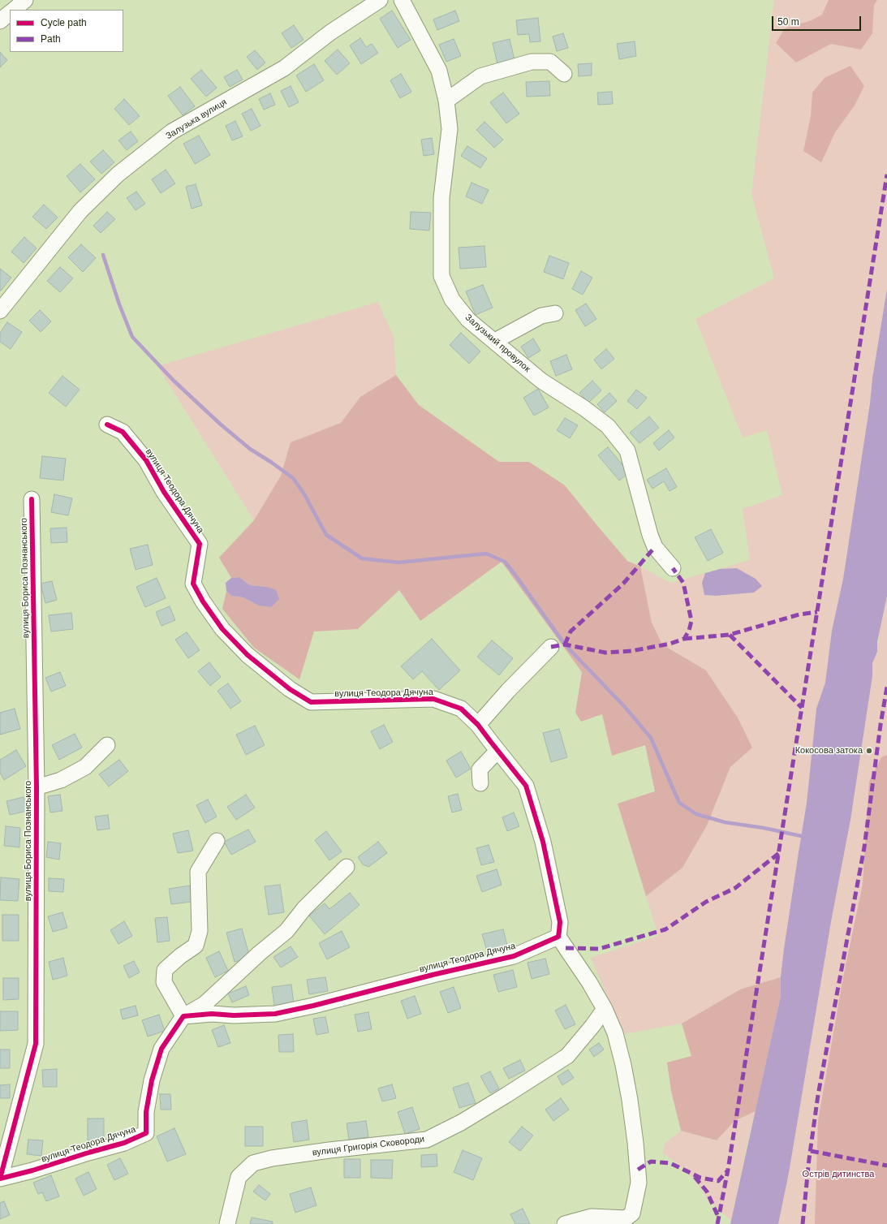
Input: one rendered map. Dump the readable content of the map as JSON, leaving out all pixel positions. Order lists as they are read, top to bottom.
{
  "streets": {
    "street": [
      "Залузька вулиця",
      "Залузький провулок",
      "вулиця Теодора Дячуна",
      "вулиця Бориса Познанського",
      "вулиця Григорія Сковороди"
    ]
  },
  "crossings": [
    ["вулиця Теодора Дячуна", "вулиця Бориса Познанського"]
  ],
  "parks": ["Острів дитинства"],
  "places": ["Кокосова затока"],
  "legend": ["Cycle path", "Path"],
  "scale_bar": "50 m"
}
